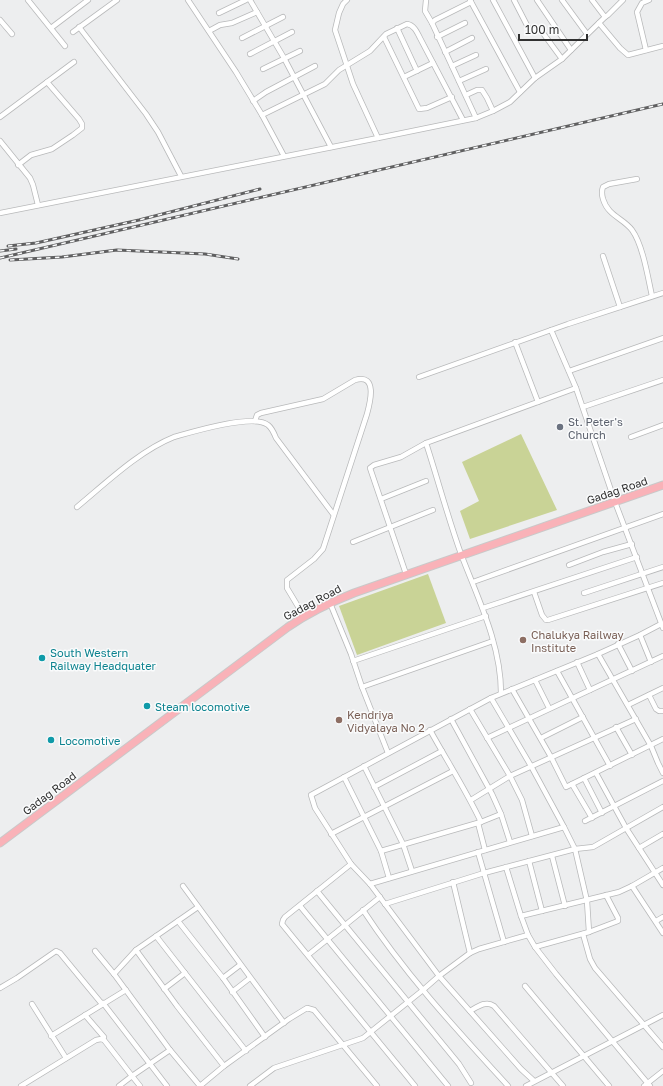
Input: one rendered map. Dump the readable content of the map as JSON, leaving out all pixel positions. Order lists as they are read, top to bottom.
{
  "streets": {
    "highway": ["Gadag Road"]
  },
  "places": [
    "St. Peter's Church",
    "Chalukya Railway Institute",
    "South Western Railway Headquater",
    "Steam locomotive",
    "Kendriya Vidyalaya No 2",
    "Locomotive"
  ],
  "scale_bar": "100 m"
}
